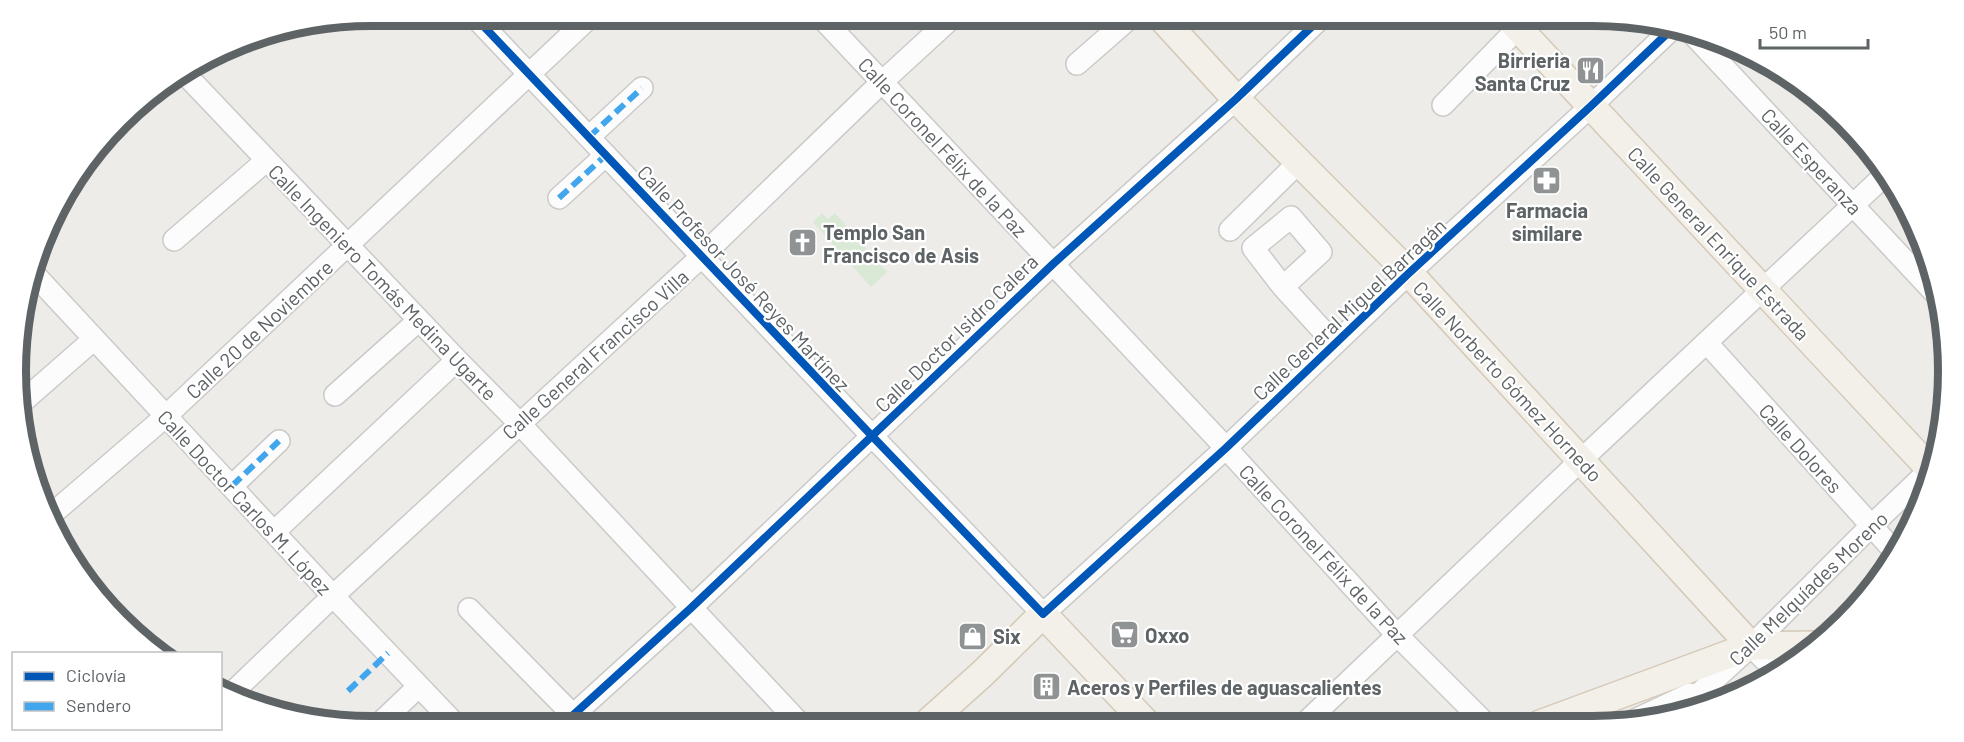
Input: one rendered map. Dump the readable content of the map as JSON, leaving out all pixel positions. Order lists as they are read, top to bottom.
{
  "streets": {
    "main road": [
      "Calle General Enrique Estrada",
      "Calle Profesor José Reyes Martínez",
      "Calle General Miguel Barragán",
      "Calle Norberto Gómez Hornedo"
    ],
    "street": [
      "Calle Coronel Félix de la Paz",
      "Calle Esperanza",
      "Calle Ingeniero Tomás Medina Ugarte",
      "Calle 20 de Noviembre",
      "Calle Doctor Isidro Calera",
      "Calle General Francisco Villa",
      "Calle Dolores",
      "Calle Doctor Carlos M. López",
      "Calle Melquíades Moreno"
    ]
  },
  "crossings": [
    ["Calle Coronel Félix de la Paz", "Calle General Miguel Barragán"],
    ["Calle Coronel Félix de la Paz", "Calle Doctor Isidro Calera"],
    ["Calle Coronel Félix de la Paz", "Calle General Francisco Villa"],
    ["Calle General Enrique Estrada", "Calle General Miguel Barragán"],
    ["Calle Profesor José Reyes Martínez", "Calle General Miguel Barragán"],
    ["Calle Profesor José Reyes Martínez", "Calle 20 de Noviembre"],
    ["Calle Profesor José Reyes Martínez", "Calle Doctor Isidro Calera"],
    ["Calle Profesor José Reyes Martínez", "Calle General Francisco Villa"],
    ["Calle Ingeniero Tomás Medina Ugarte", "Calle 20 de Noviembre"],
    ["Calle Ingeniero Tomás Medina Ugarte", "Calle Doctor Isidro Calera"],
    ["Calle Ingeniero Tomás Medina Ugarte", "Calle General Francisco Villa"],
    ["Calle General Miguel Barragán", "Calle Norberto Gómez Hornedo"],
    ["Calle 20 de Noviembre", "Calle Doctor Carlos M. López"],
    ["Calle Doctor Isidro Calera", "Calle Norberto Gómez Hornedo"],
    ["Calle General Francisco Villa", "Calle Doctor Carlos M. López"],
    ["Calle Norberto Gómez Hornedo", "Calle Melquíades Moreno"],
    ["Calle Dolores", "Calle Melquíades Moreno"]
  ],
  "places": {
    "restaurant": ["Birrieria Santa Cruz"],
    "pharmacy": ["Farmacia similare"],
    "church": ["Templo San Francisco de Asis"],
    "supermarket": ["Oxxo"],
    "shop": ["Six"],
    "building": ["Aceros y Perfiles de aguascalientes"]
  },
  "legend": ["Ciclovía", "Sendero"],
  "scale_bar": "50 m"
}
